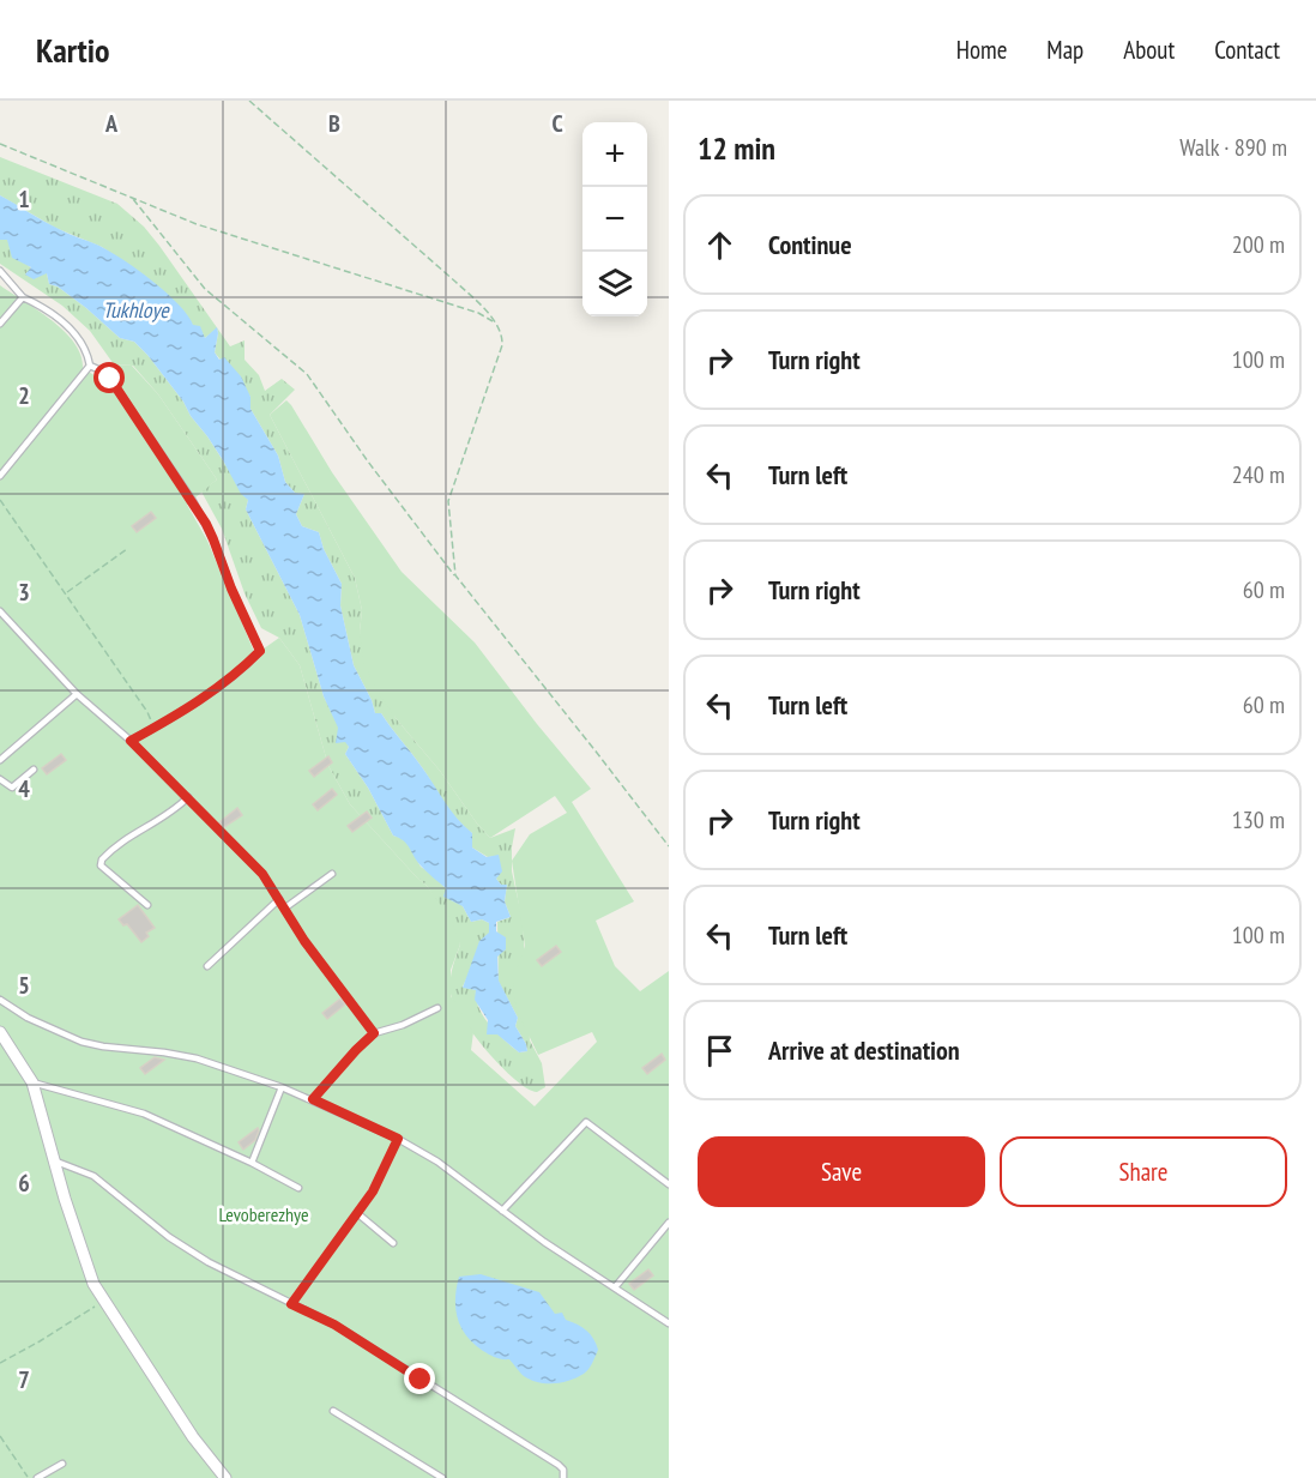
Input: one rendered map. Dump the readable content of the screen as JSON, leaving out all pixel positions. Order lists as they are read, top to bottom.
{
  "water": ["Tukhloye"],
  "parks": ["Levoberezhye"],
  "page": {
    "header": "Kartio",
    "nav": [
      "Home",
      "Map",
      "About",
      "Contact"
    ],
    "heading": ["12 min", "Walk · 890 m"],
    "map_buttons": ["+", "−"],
    "list": [
      ["Continue", "200 m"],
      ["Turn right", "100 m"],
      ["Turn left", "240 m"],
      ["Turn right", "60 m"],
      ["Turn left", "60 m"],
      ["Turn right", "130 m"],
      ["Turn left", "100 m"],
      "Arrive at destination"
    ],
    "buttons": ["Save", "Share"]
  },
  "grid": {
    "columns": ["A", "B", "C"],
    "rows": [
      "1",
      "2",
      "3",
      "4",
      "5",
      "6",
      "7"
    ]
  }
}
